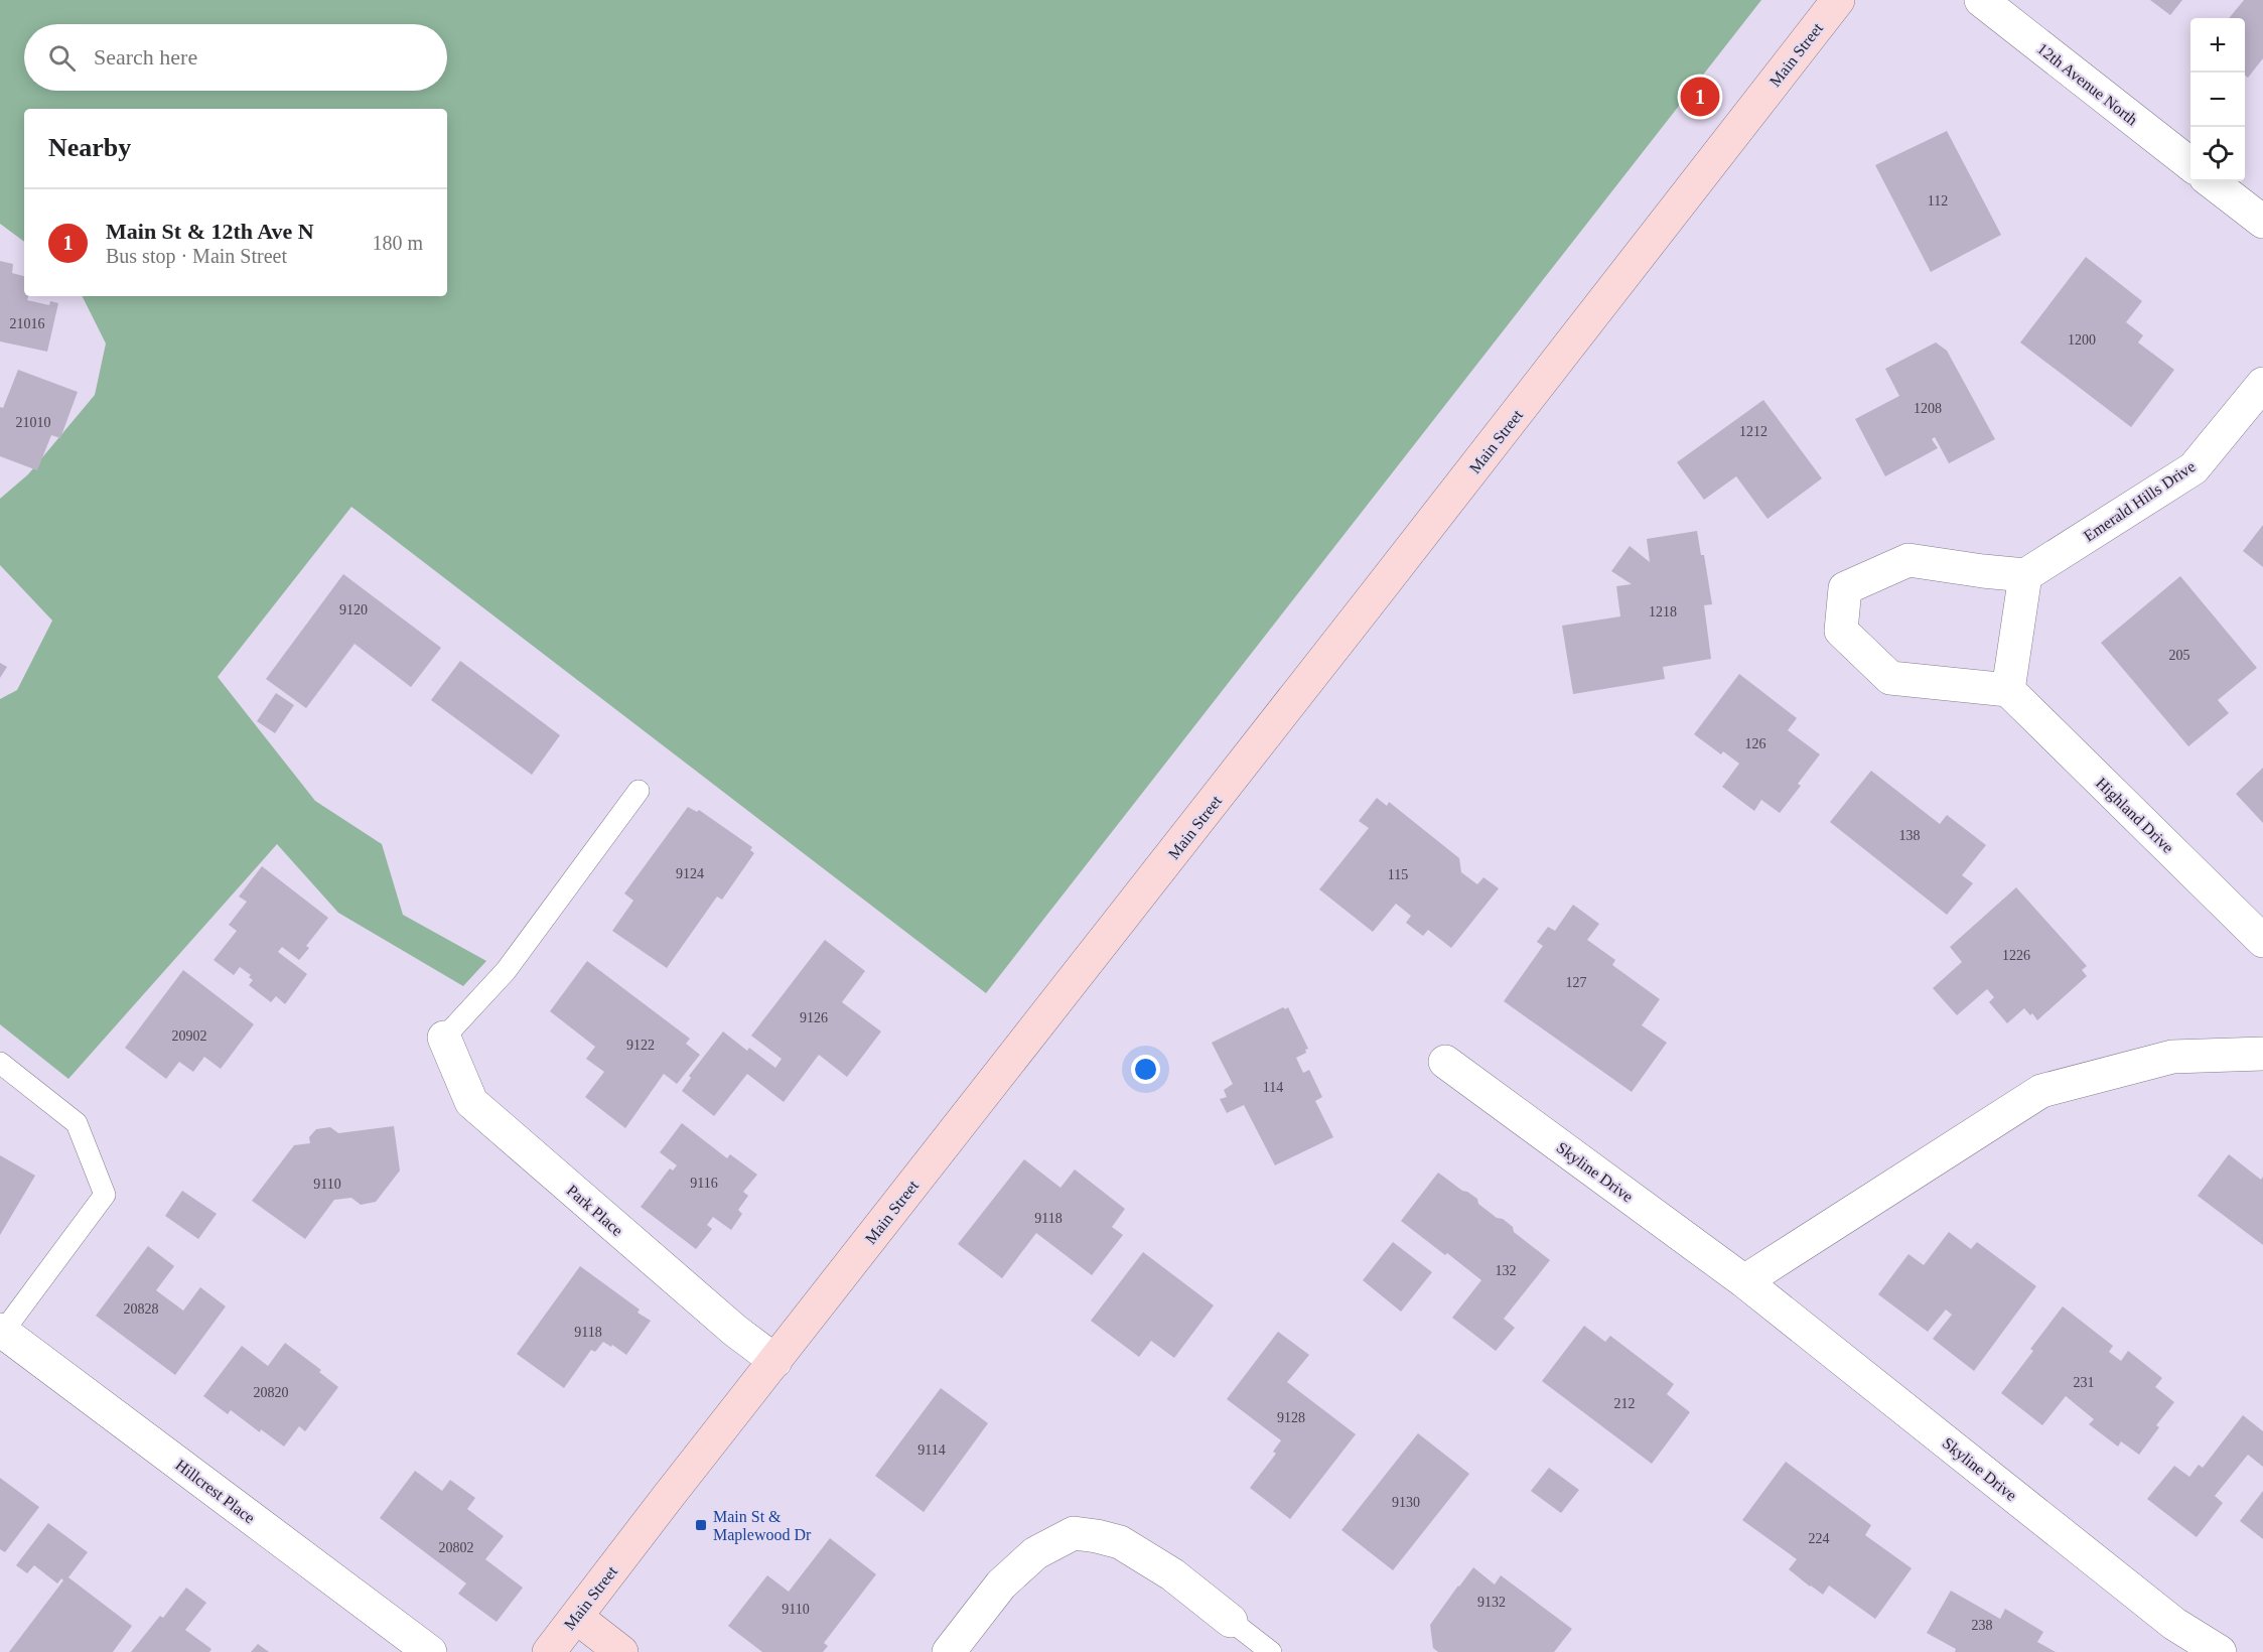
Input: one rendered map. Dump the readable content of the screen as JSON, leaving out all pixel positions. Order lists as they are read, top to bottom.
{
  "streets": {
    "main road": ["Main Street"],
    "street": [
      "12th Avenue North",
      "Emerald Hills Drive",
      "Highland Drive",
      "Skyline Drive",
      "Park Place",
      "Hillcrest Place"
    ]
  },
  "crossings": [
    ["Main Street", "Park Place"]
  ],
  "places": {
    "transit": ["Main St & Maplewood Dr"]
  },
  "house_numbers": [
    "112",
    "21016",
    "1200",
    "1208",
    "21010",
    "1212",
    "9120",
    "1218",
    "205",
    "126",
    "138",
    "9124",
    "115",
    "1226",
    "127",
    "9126",
    "20902",
    "9122",
    "114",
    "9116",
    "9110",
    "9118",
    "132",
    "20828",
    "9118",
    "231",
    "20820",
    "212",
    "9128",
    "9114",
    "9130",
    "224",
    "20802",
    "9132",
    "9110",
    "238"
  ],
  "page": {
    "map_buttons": ["+", "−"],
    "search": "Search here",
    "pins": "1",
    "heading": "Nearby",
    "list": [
      {
        "mark": "1",
        "name": "Main St & 12th Ave N",
        "note": "Bus stop · Main Street",
        "value": "180 m"
      }
    ]
  }
}
